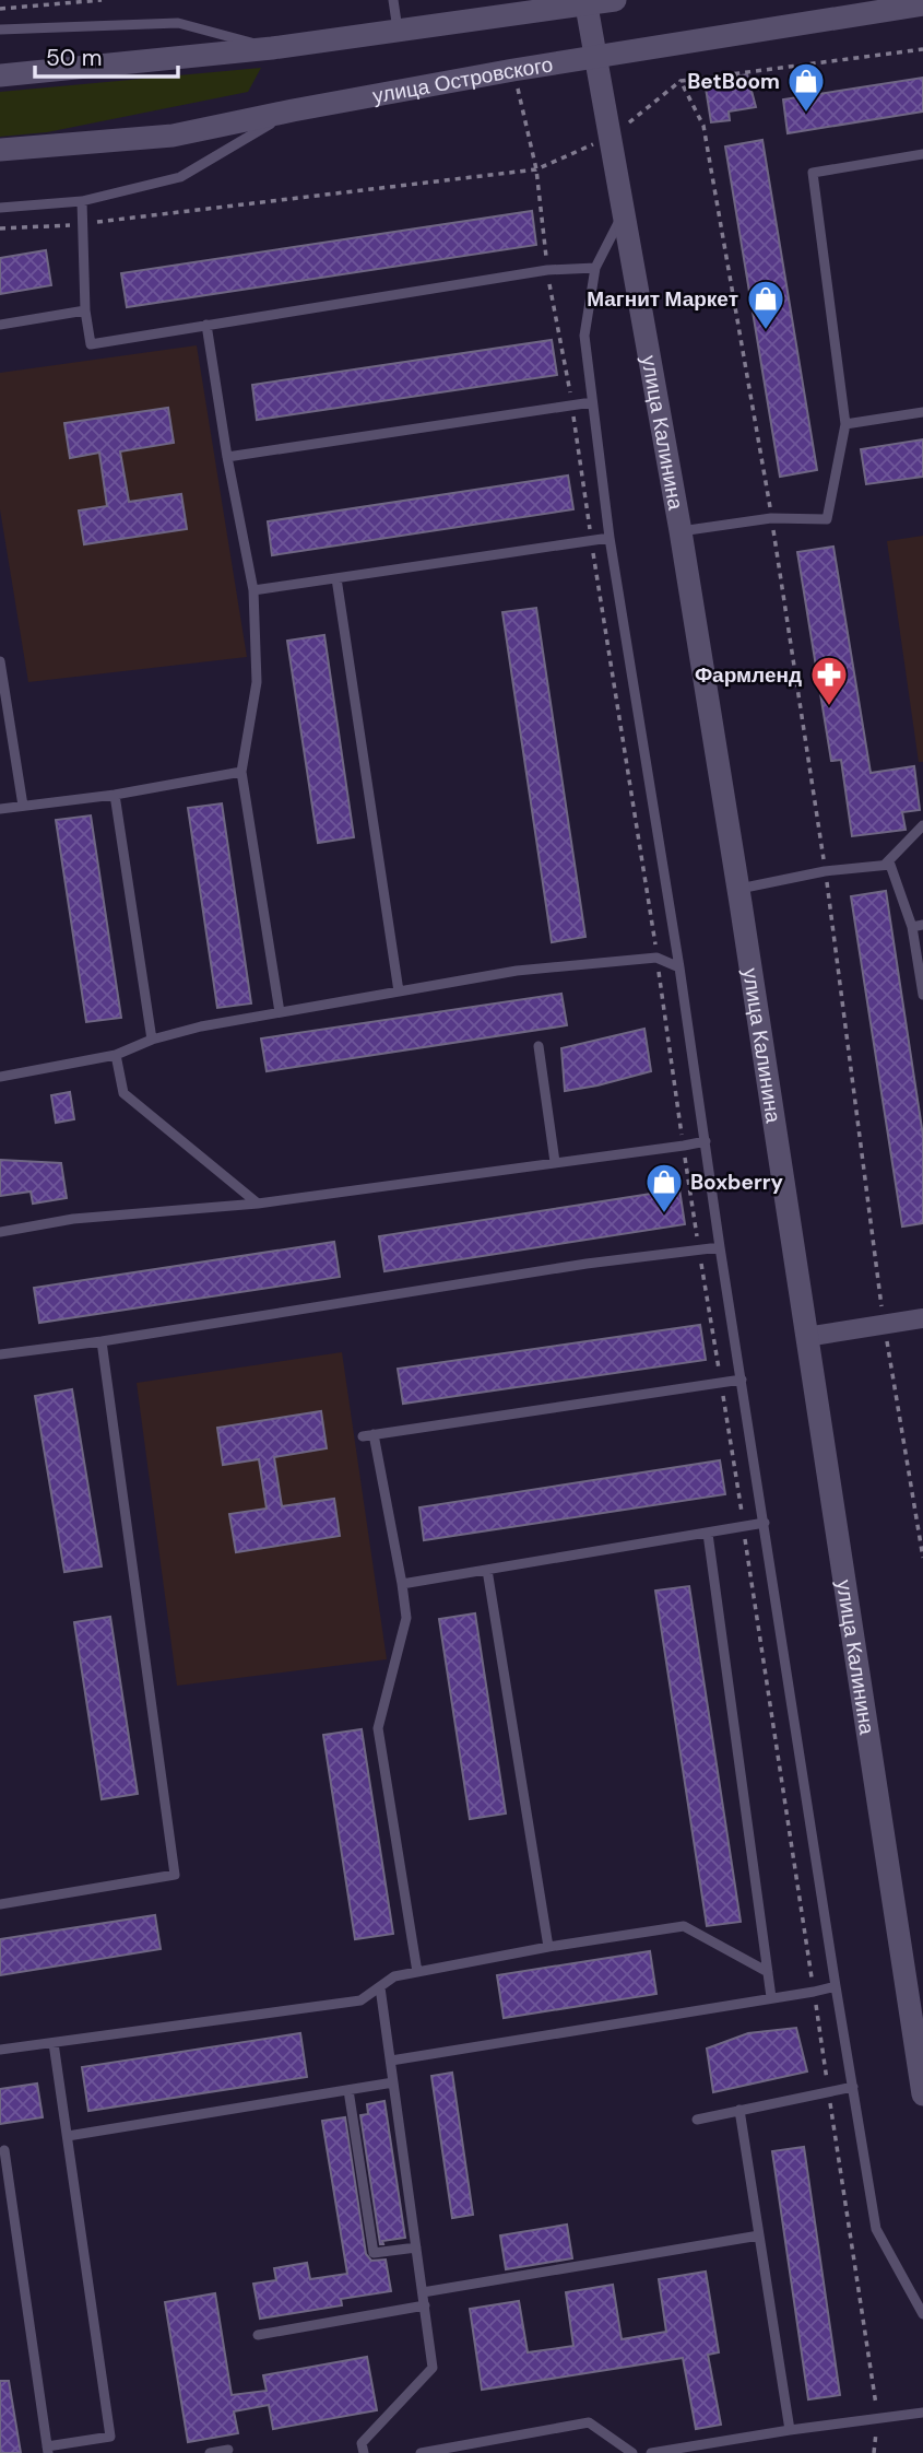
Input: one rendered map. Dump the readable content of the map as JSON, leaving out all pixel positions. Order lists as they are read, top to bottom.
{
  "streets": {
    "street": ["улица Островского", "улица Калинина"]
  },
  "crossings": [
    ["улица Островского", "улица Калинина"]
  ],
  "places": {
    "shop": ["BetBoom", "Магнит Маркет", "Boxberry"],
    "pharmacy": ["Фармленд"]
  },
  "scale_bar": "50 m"
}
